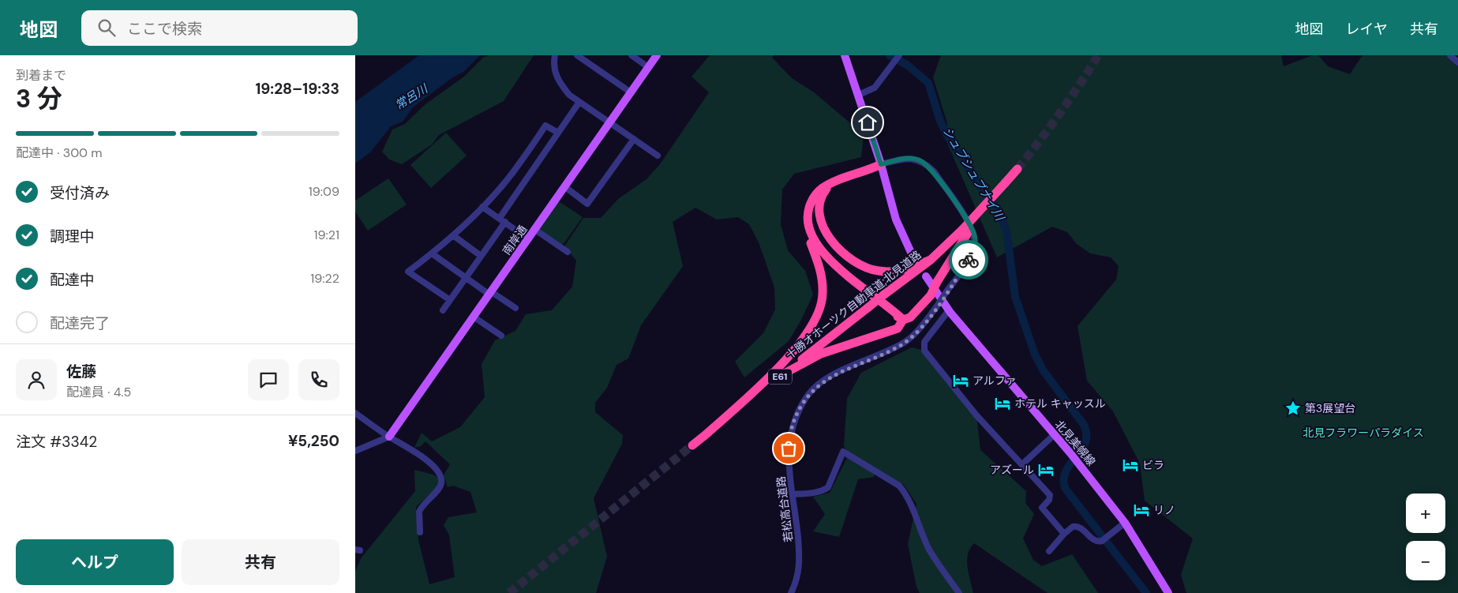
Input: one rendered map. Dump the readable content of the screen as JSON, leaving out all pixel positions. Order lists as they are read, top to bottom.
{
  "streets": {
    "highway": ["十勝オホーツク自動車道;北見道路", "E61"],
    "main road": ["南岸通", "北見美幌線"],
    "street": ["若松高台道路"]
  },
  "water": ["常呂川", "シュブシュブナイ川"],
  "parks": ["北見フラワーパラダイス"],
  "places": {
    "hotel": [
      "アルファ",
      "ホテル キャッスル",
      "ビラ",
      "アズール",
      "リノ"
    ],
    "place": ["第3展望台"]
  },
  "page": {
    "header": "地図",
    "search": "ここで検索",
    "nav": ["地図", "レイヤ", "共有"],
    "heading": ["3 分", "到着まで", "19:28–19:33"],
    "panel": [
      "佐藤",
      "配達員 · 4.5",
      "注文 #3342",
      "¥5,250"
    ],
    "bar": "配達中 · 300 m",
    "list": [
      ["受付済み", "19:09"],
      ["調理中", "19:21"],
      ["配達中", "19:22"],
      "配達完了"
    ],
    "map_buttons": ["+", "−"],
    "buttons": ["ヘルプ", "共有"]
  }
}
